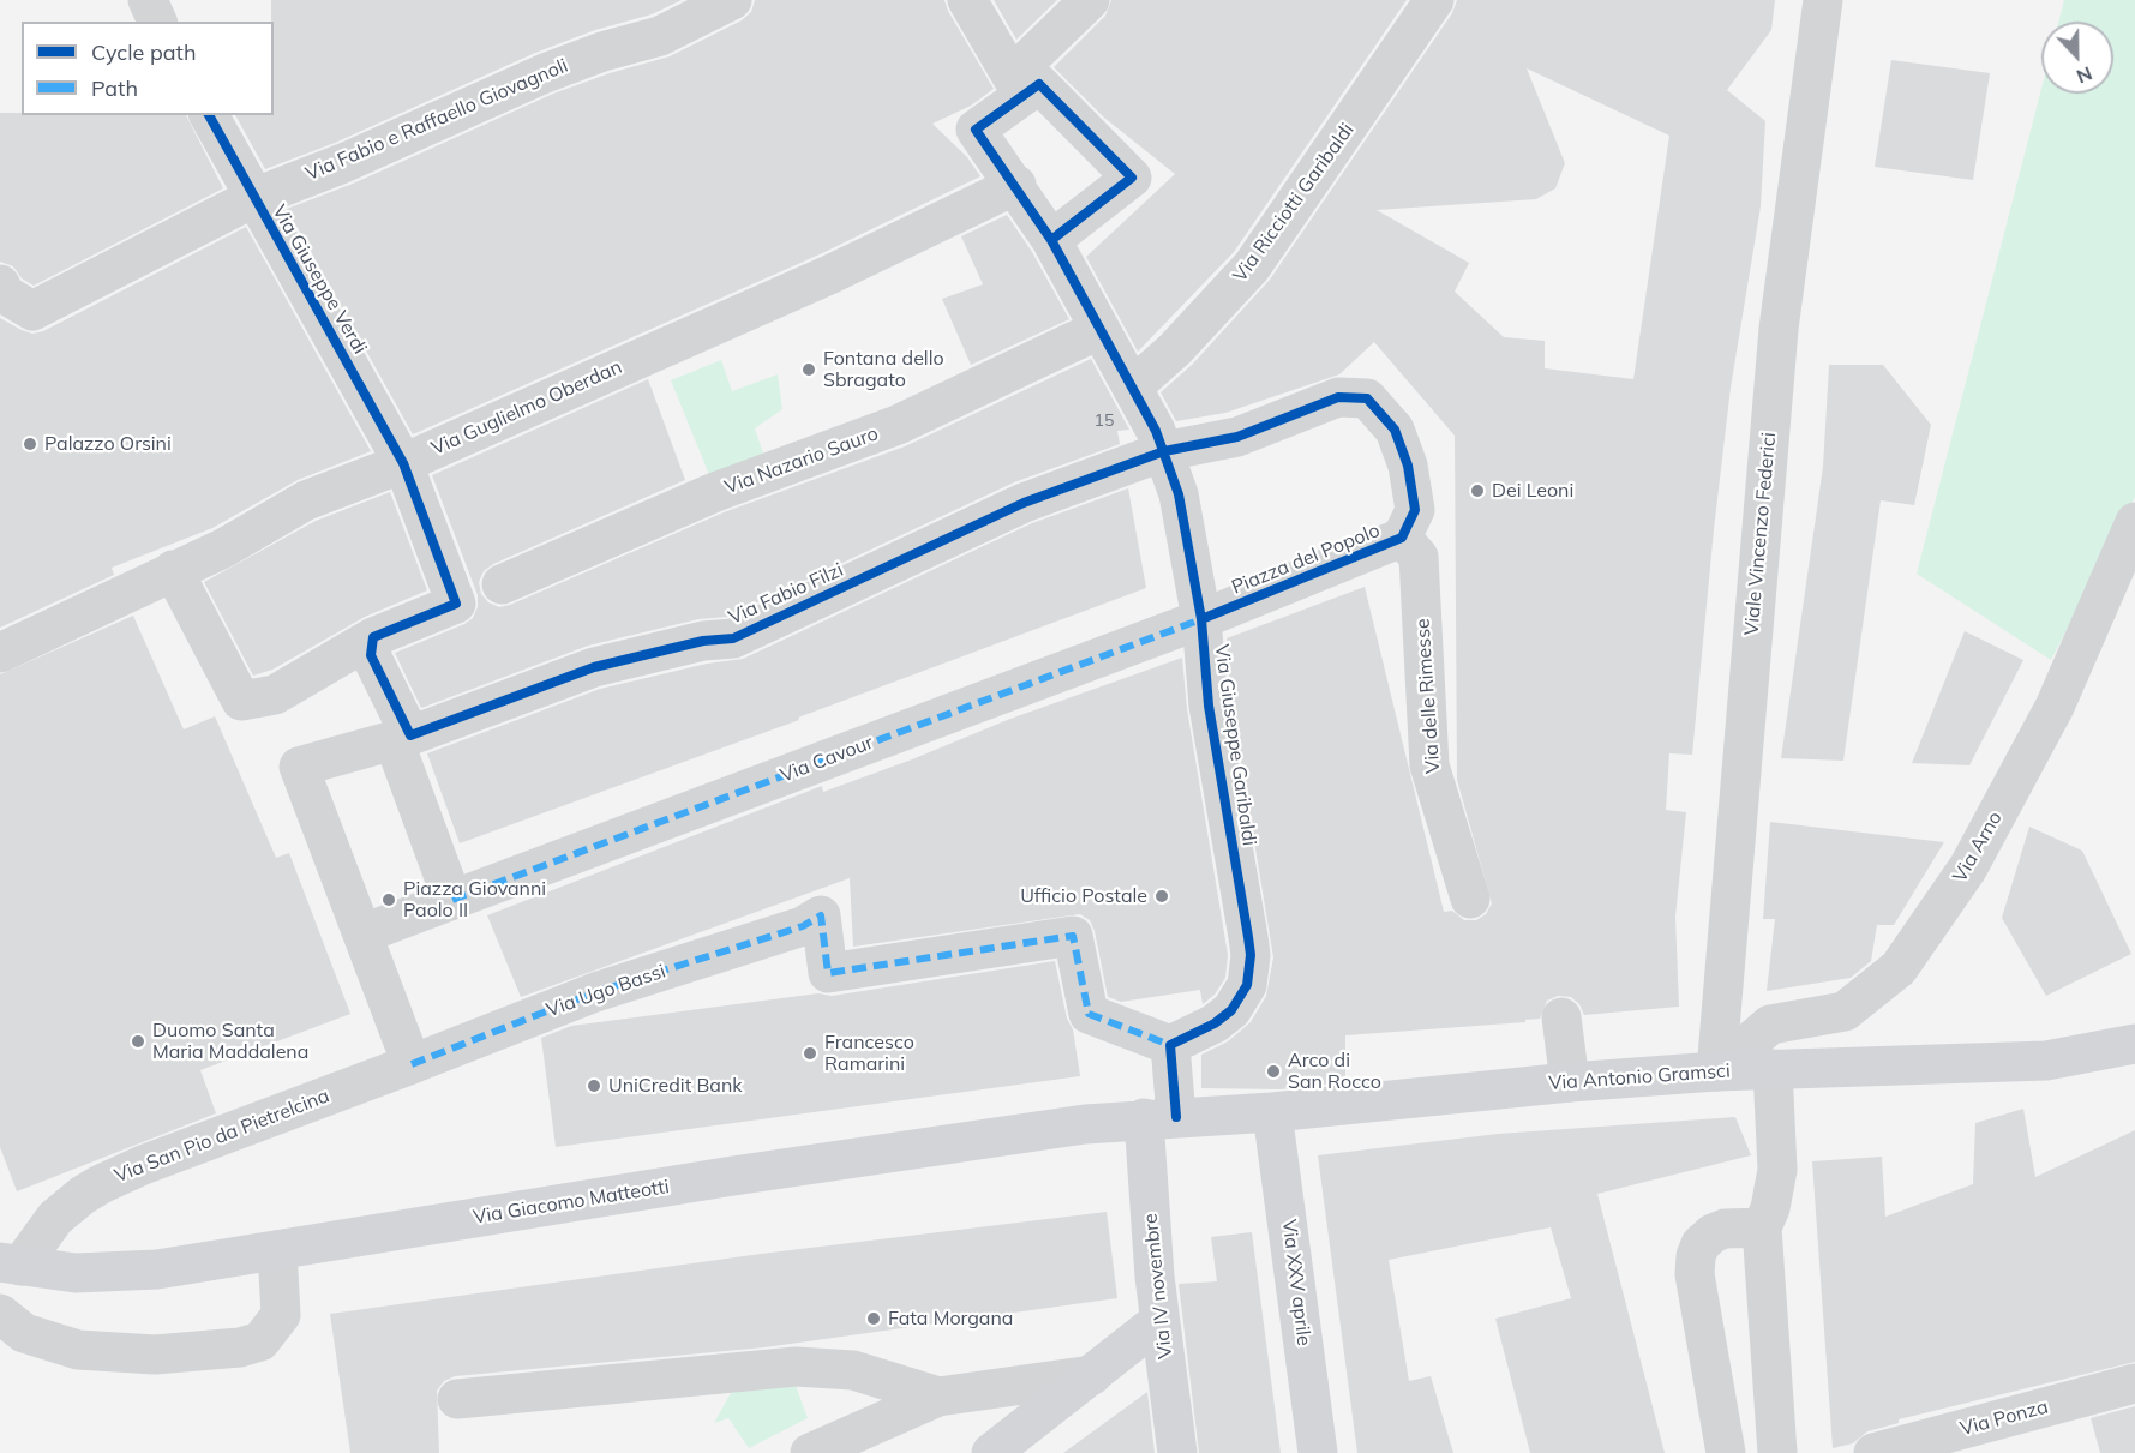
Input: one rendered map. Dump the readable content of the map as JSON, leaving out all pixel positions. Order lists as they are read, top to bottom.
{
  "streets": {
    "main road": [
      "Via Antonio Gramsci",
      "Via Giacomo Matteotti",
      "Via XXV aprile",
      "Via IV novembre"
    ],
    "street": [
      "Via Fabio e Raffaello Giovagnoli",
      "Via Ricciotti Garibaldi",
      "Via Giuseppe Verdi",
      "Via Guglielmo Oberdan",
      "Via Nazario Sauro",
      "Viale Vincenzo Federici",
      "Piazza del Popolo",
      "Via Fabio Filzi",
      "Via delle Rimesse",
      "Via Giuseppe Garibaldi",
      "Via Cavour",
      "Via Arno",
      "Via Ugo Bassi",
      "Via San Pio da Pietrelcina",
      "Via Ponza"
    ]
  },
  "crossings": [
    ["Via Fabio e Raffaello Giovagnoli", "Via Giuseppe Verdi"],
    ["Via Ricciotti Garibaldi", "Via Giuseppe Garibaldi"],
    ["Via Giuseppe Verdi", "Via Guglielmo Oberdan"],
    ["Via Giuseppe Verdi", "Via Fabio Filzi"],
    ["Via Guglielmo Oberdan", "Via Giuseppe Garibaldi"],
    ["Via Nazario Sauro", "Via Giuseppe Garibaldi"],
    ["Viale Vincenzo Federici", "Via Arno"],
    ["Viale Vincenzo Federici", "Via Antonio Gramsci"],
    ["Piazza del Popolo", "Via Fabio Filzi"],
    ["Piazza del Popolo", "Via delle Rimesse"],
    ["Piazza del Popolo", "Via Giuseppe Garibaldi"],
    ["Piazza del Popolo", "Via Cavour"],
    ["Via Fabio Filzi", "Via Giuseppe Garibaldi"],
    ["Via Giuseppe Garibaldi", "Via Cavour"],
    ["Via Giuseppe Garibaldi", "Via Ugo Bassi"],
    ["Via Arno", "Via Antonio Gramsci"],
    ["Via Ugo Bassi", "Via San Pio da Pietrelcina"],
    ["Via Antonio Gramsci", "Via Giacomo Matteotti"],
    ["Via Antonio Gramsci", "Via XXV aprile"],
    ["Via Antonio Gramsci", "Via IV novembre"],
    ["Via San Pio da Pietrelcina", "Via Giacomo Matteotti"],
    ["Via Giacomo Matteotti", "Via IV novembre"]
  ],
  "places": [
    "Fontana dello Sbragato",
    "Palazzo Orsini",
    "Dei Leoni",
    "Ufficio Postale",
    "Piazza Giovanni Paolo II",
    "Duomo Santa Maria Maddalena",
    "Francesco Ramarini",
    "Arco di San Rocco",
    "UniCredit Bank",
    "Fata Morgana"
  ],
  "house_numbers": ["15"],
  "legend": ["Cycle path", "Path"],
  "north": "bottom"
}
